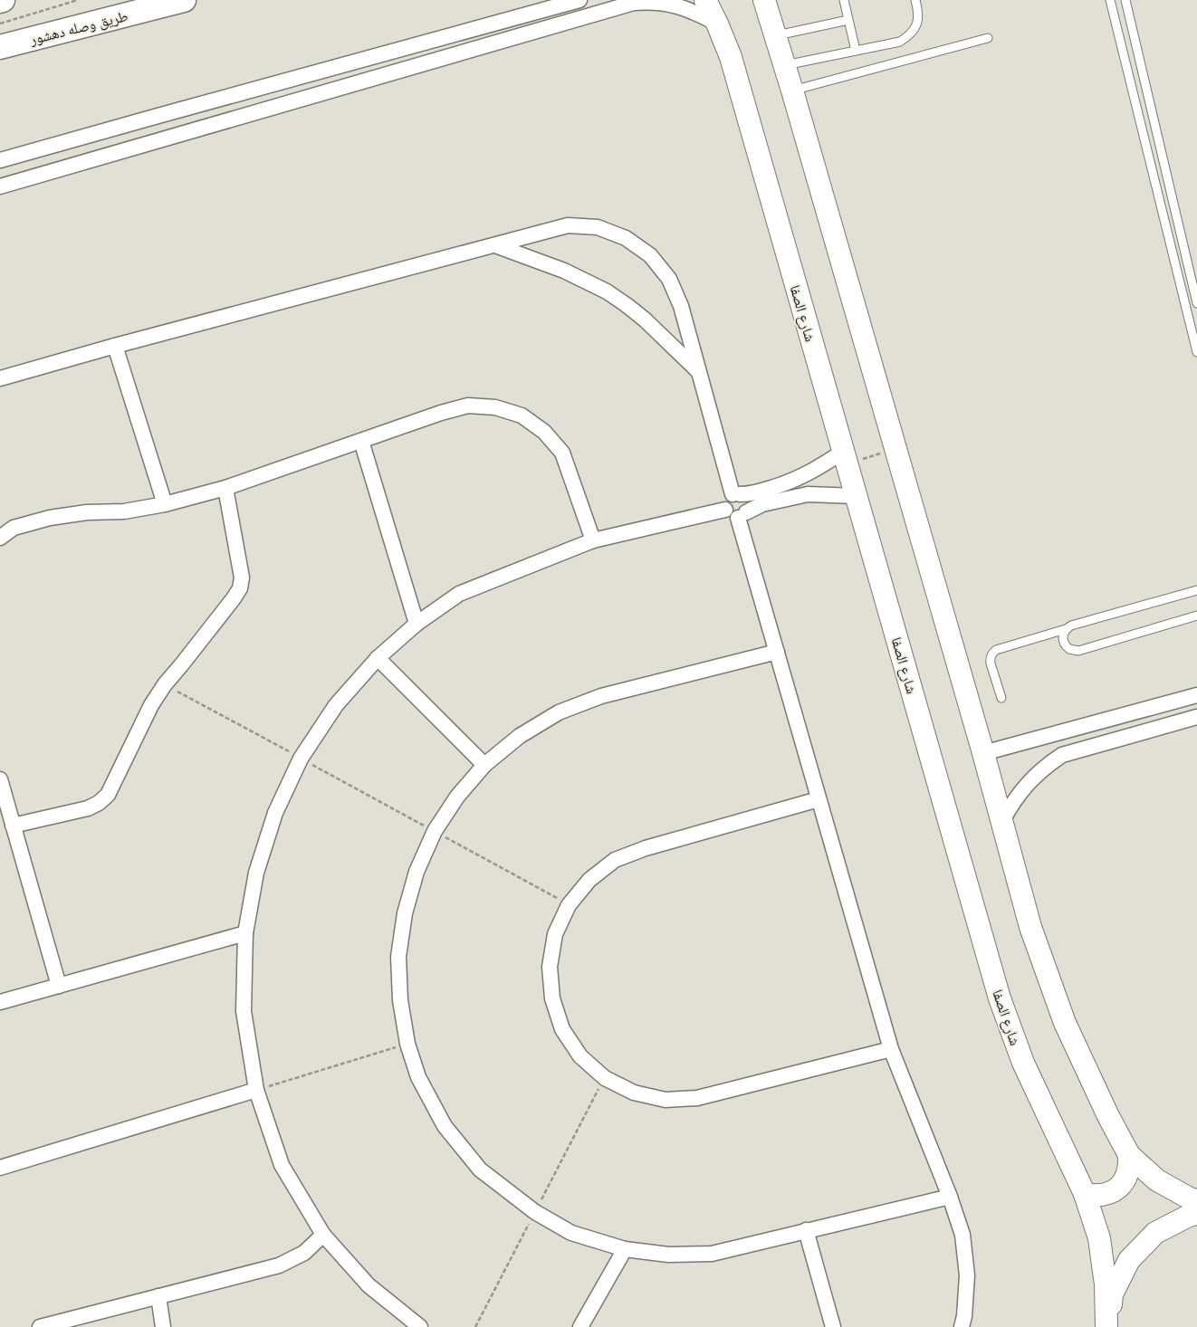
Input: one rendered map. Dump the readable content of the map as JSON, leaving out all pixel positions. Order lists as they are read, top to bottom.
{
  "streets": {
    "main road": ["طريق وصله دهشور"],
    "street": ["شارع الصفا"]
  }
}
